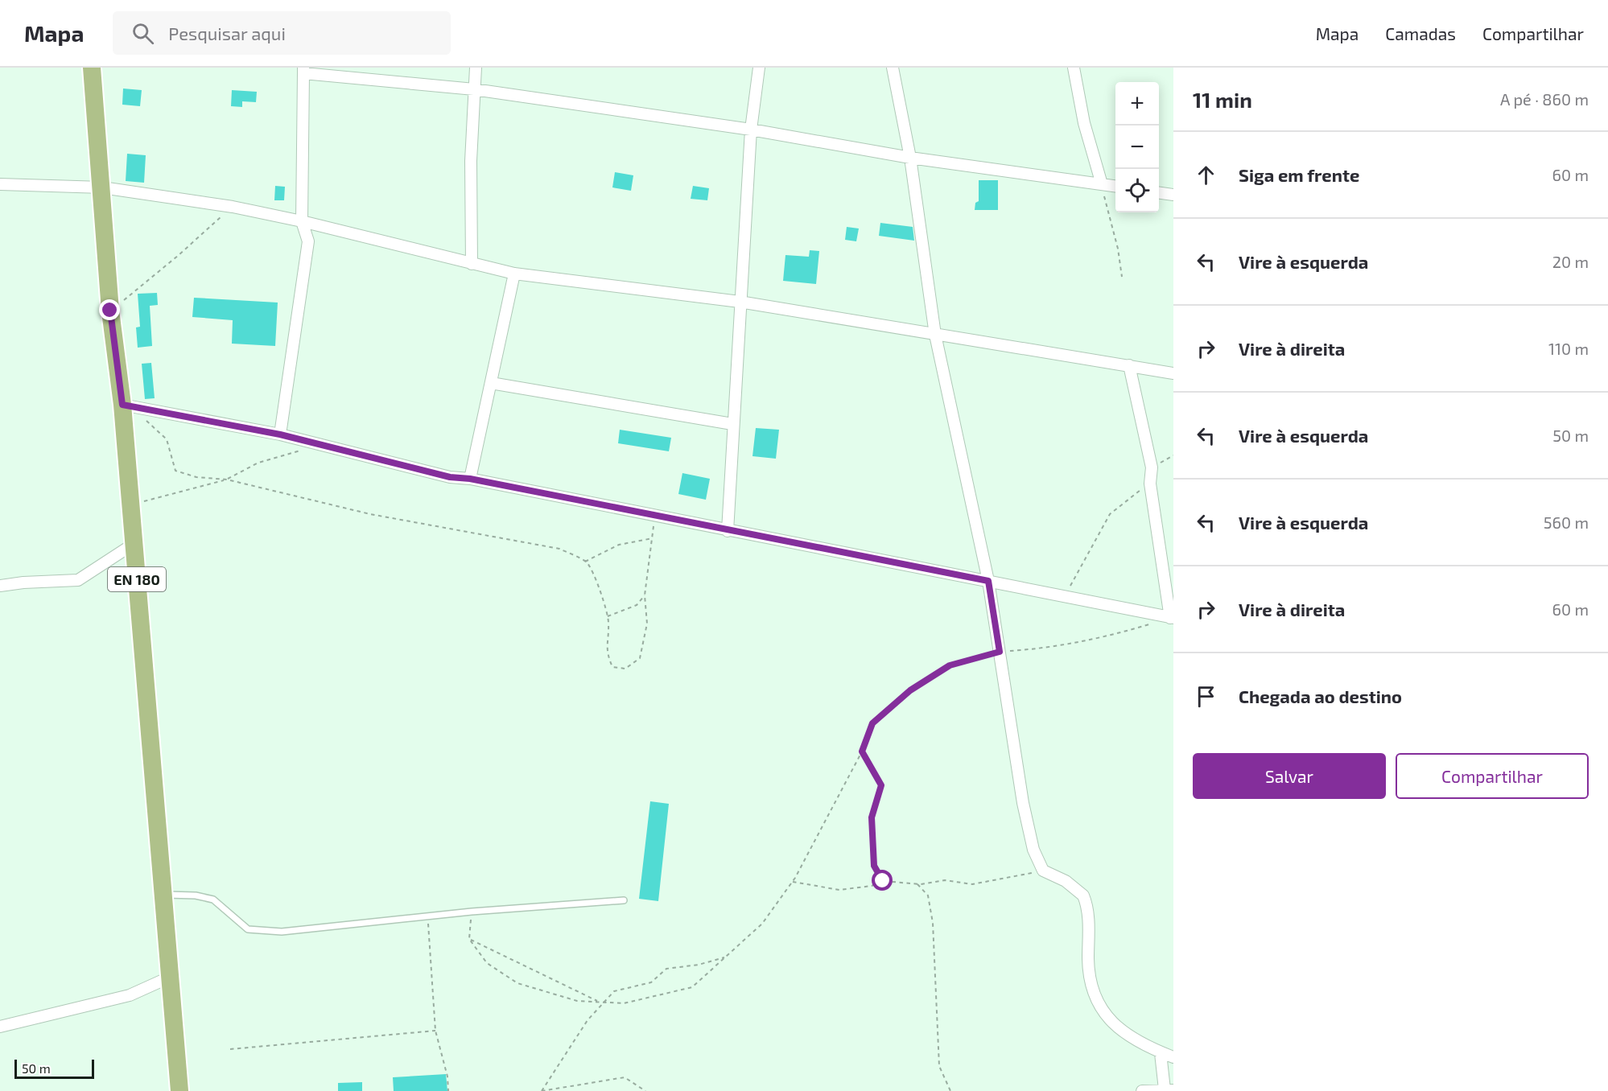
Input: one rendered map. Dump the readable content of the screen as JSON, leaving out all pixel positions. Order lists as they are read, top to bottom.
{
  "streets": {
    "main road": ["EN 180"]
  },
  "scale_bar": "50 m",
  "page": {
    "header": "Mapa",
    "search": "Pesquisar aqui",
    "nav": ["Mapa", "Camadas", "Compartilhar"],
    "heading": ["11 min", "A pé · 860 m"],
    "map_buttons": ["+", "−"],
    "list": [
      ["Siga em frente", "60 m"],
      ["Vire à esquerda", "20 m"],
      ["Vire à direita", "110 m"],
      ["Vire à esquerda", "50 m"],
      ["Vire à esquerda", "560 m"],
      ["Vire à direita", "60 m"],
      "Chegada ao destino"
    ],
    "buttons": ["Salvar", "Compartilhar"],
    "scale": "50 m"
  }
}
